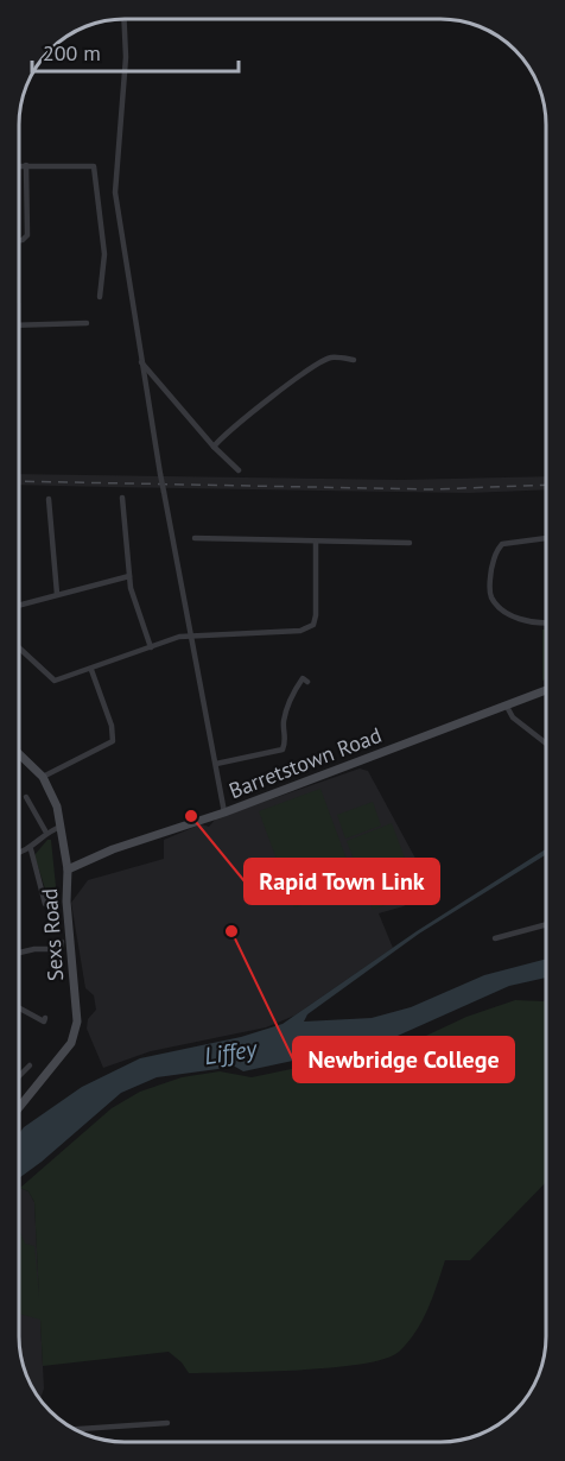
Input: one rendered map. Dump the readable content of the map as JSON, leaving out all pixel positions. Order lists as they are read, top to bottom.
{
  "streets": {
    "street": ["Barretstown Road", "Sexs Road"]
  },
  "crossings": [
    ["Barretstown Road", "Sexs Road"]
  ],
  "water": ["Liffey"],
  "places": ["Rapid Town Link", "Newbridge College"],
  "scale_bar": "200 m"
}
